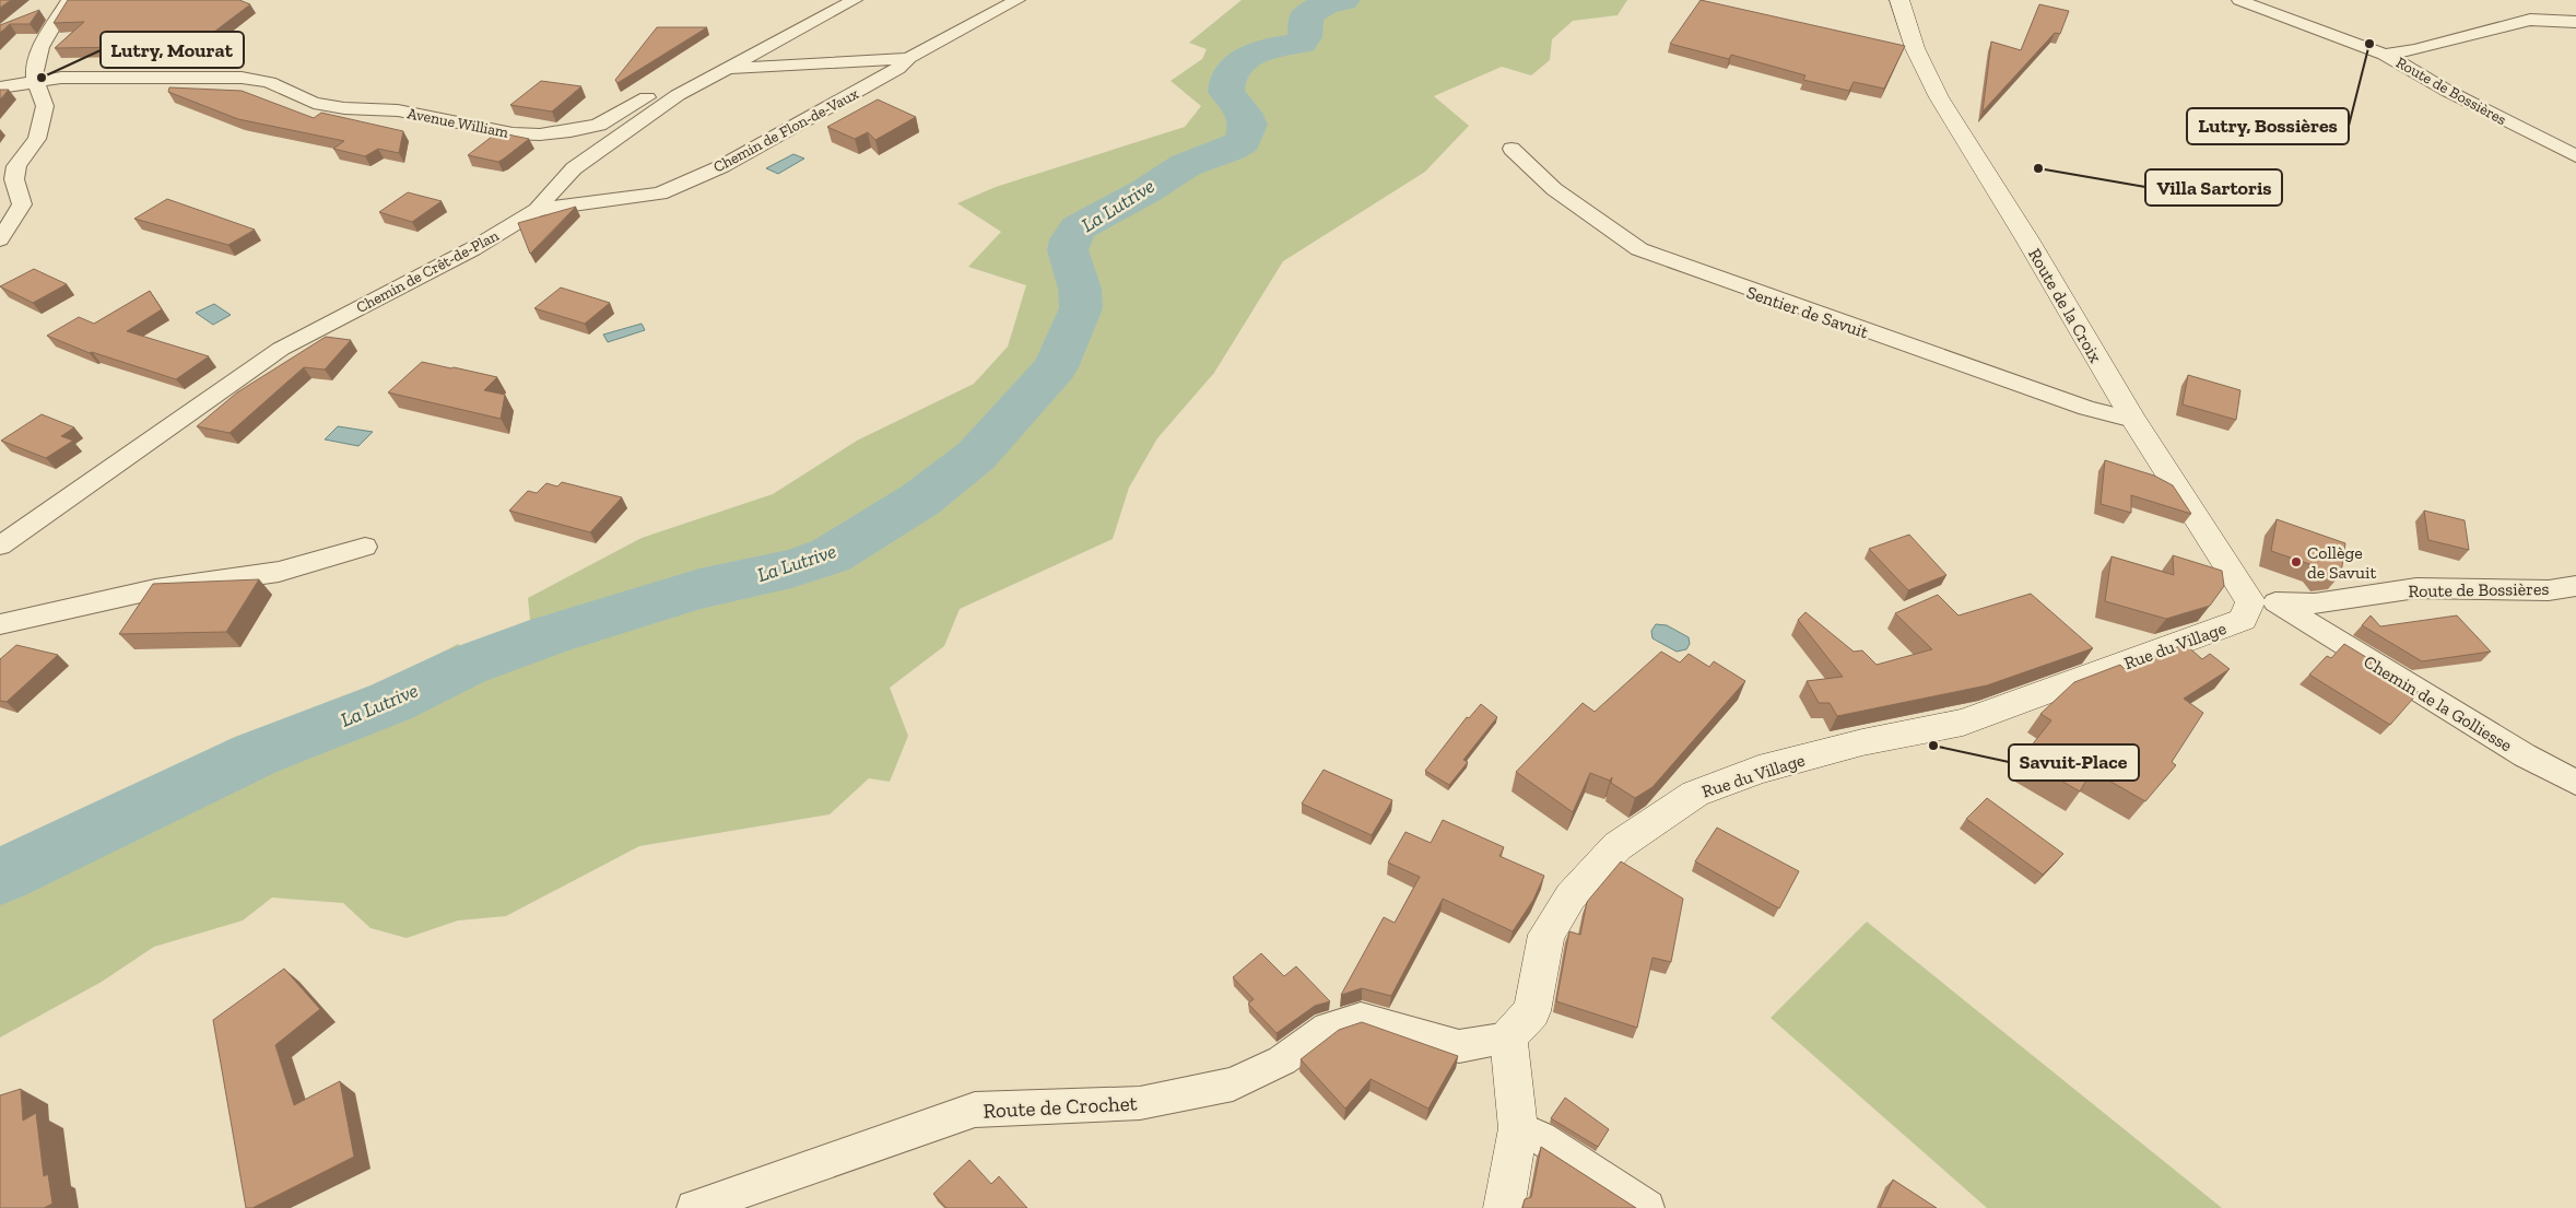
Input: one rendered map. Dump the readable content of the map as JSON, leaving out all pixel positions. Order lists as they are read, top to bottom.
{
  "streets": {
    "street": [
      "Route de Bossières",
      "Avenue William",
      "Chemin de Flon-de-Vaux",
      "Chemin de Crêt-de-Plan",
      "Route de la Croix",
      "Sentier de Savuit",
      "Rue du Village",
      "Chemin de la Golliesse",
      "Route de Crochet"
    ]
  },
  "crossings": [
    ["Route de Bossières", "Route de la Croix"],
    ["Route de Bossières", "Rue du Village"],
    ["Route de Bossières", "Chemin de la Golliesse"],
    ["Avenue William", "Chemin de Flon-de-Vaux"],
    ["Avenue William", "Chemin de Crêt-de-Plan"],
    ["Chemin de Flon-de-Vaux", "Chemin de Crêt-de-Plan"],
    ["Route de la Croix", "Sentier de Savuit"],
    ["Route de la Croix", "Rue du Village"],
    ["Route de la Croix", "Chemin de la Golliesse"],
    ["Rue du Village", "Chemin de la Golliesse"],
    ["Rue du Village", "Route de Crochet"]
  ],
  "water": ["La Lutrive"],
  "places": [
    "Lutry, Bossières",
    "Lutry, Mourat",
    "Villa Sartoris",
    "Collège de Savuit",
    "Savuit-Place"
  ]
}
